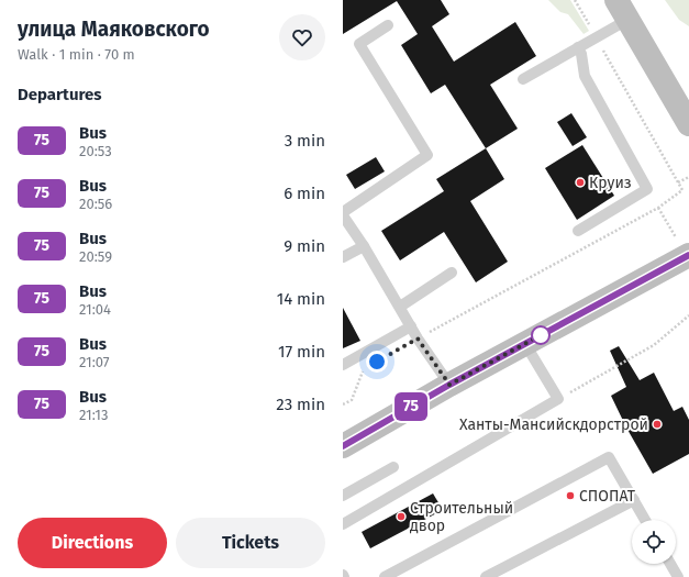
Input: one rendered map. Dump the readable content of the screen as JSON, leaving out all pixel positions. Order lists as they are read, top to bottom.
{
  "places": [
    "Круиз",
    "Ханты-Мансийскдорстрой",
    "СПОПАТ",
    "Строительный двор"
  ],
  "lines": ["bus line 75"],
  "page": {
    "heading": [
      ["улица Маяковского", "Walk · 1 min · 70 m"],
      "Departures"
    ],
    "on_map": "75",
    "list": [
      {
        "mark": "75",
        "name": "Bus",
        "note": "20:53",
        "value": "3 min"
      },
      {
        "mark": "75",
        "name": "Bus",
        "note": "20:56",
        "value": "6 min"
      },
      {
        "mark": "75",
        "name": "Bus",
        "note": "20:59",
        "value": "9 min"
      },
      {
        "mark": "75",
        "name": "Bus",
        "note": "21:04",
        "value": "14 min"
      },
      {
        "mark": "75",
        "name": "Bus",
        "note": "21:07",
        "value": "17 min"
      },
      {
        "mark": "75",
        "name": "Bus",
        "note": "21:13",
        "value": "23 min"
      }
    ],
    "buttons": ["Directions", "Tickets"]
  }
}
